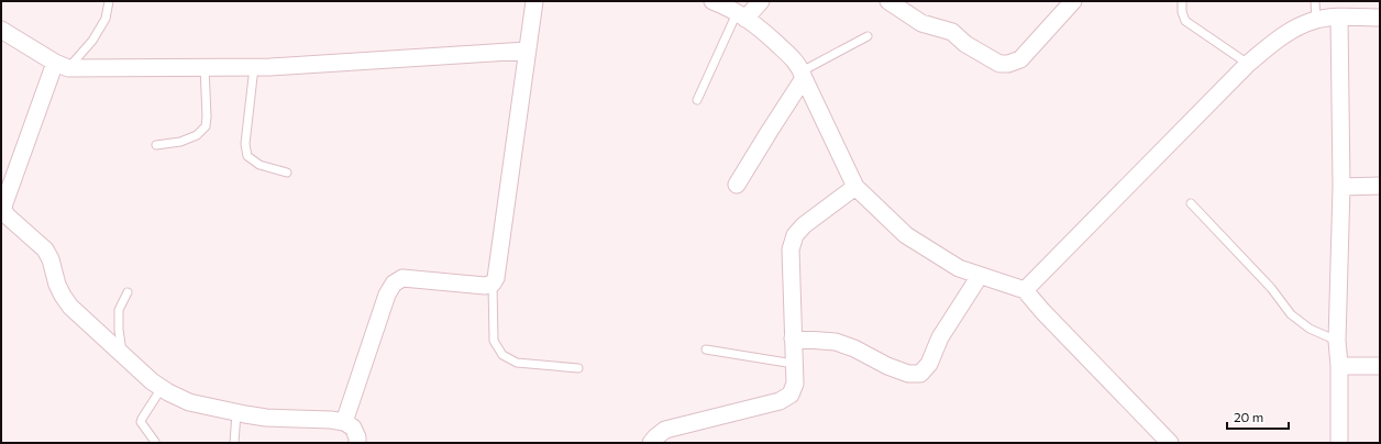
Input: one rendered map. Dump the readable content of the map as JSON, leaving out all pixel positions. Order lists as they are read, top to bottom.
{
  "scale_bar": "20 m"
}
